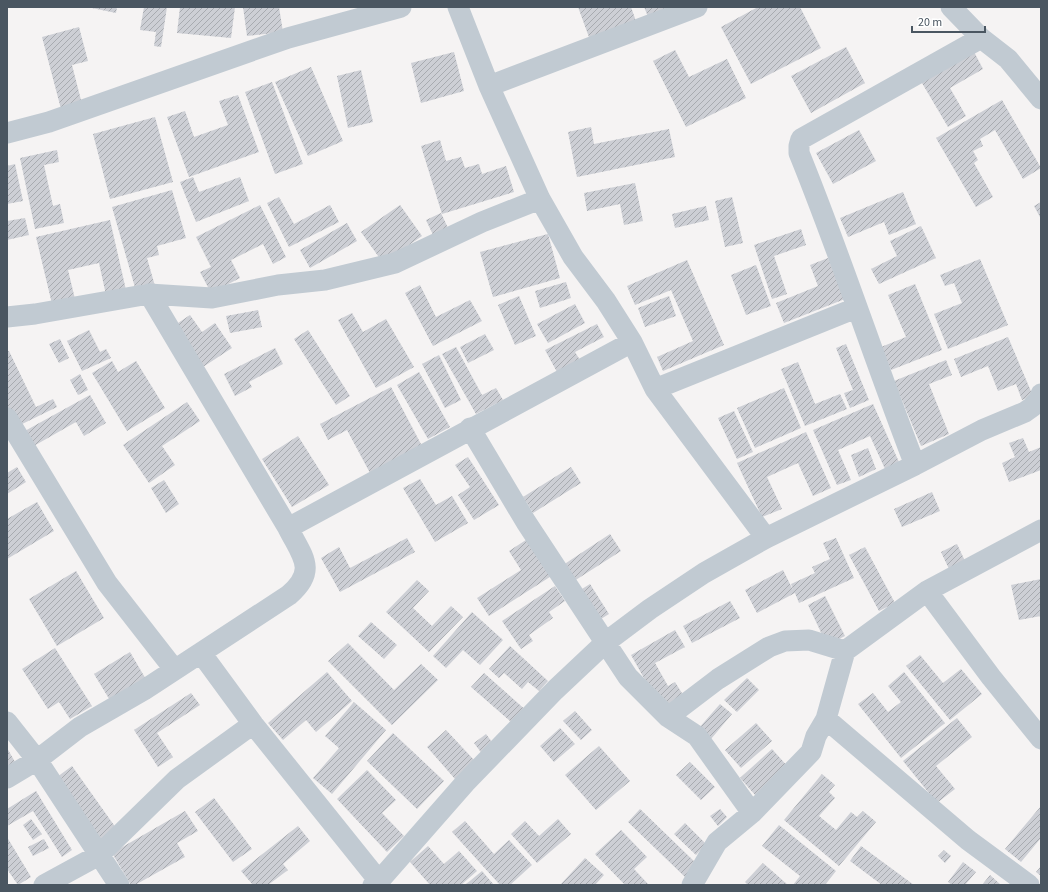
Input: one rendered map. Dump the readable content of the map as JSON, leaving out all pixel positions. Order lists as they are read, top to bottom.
{
  "scale_bar": "20 m"
}
